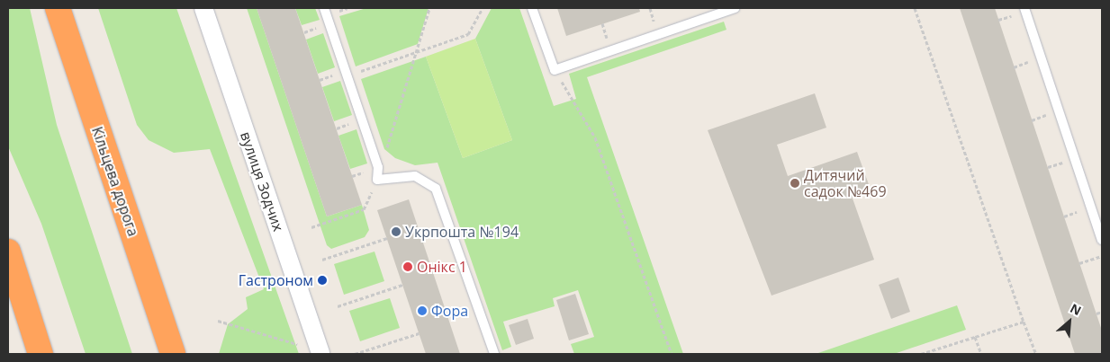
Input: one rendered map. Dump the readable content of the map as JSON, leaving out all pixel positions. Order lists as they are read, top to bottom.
{
  "streets": {
    "highway": ["Кільцева дорога"],
    "street": ["вулиця Зодчих"]
  },
  "places": [
    "Дитячий садок №469",
    "Укрпошта №194",
    "Онікс 1",
    "Гастроном",
    "Фора"
  ],
  "north": "top right"
}
